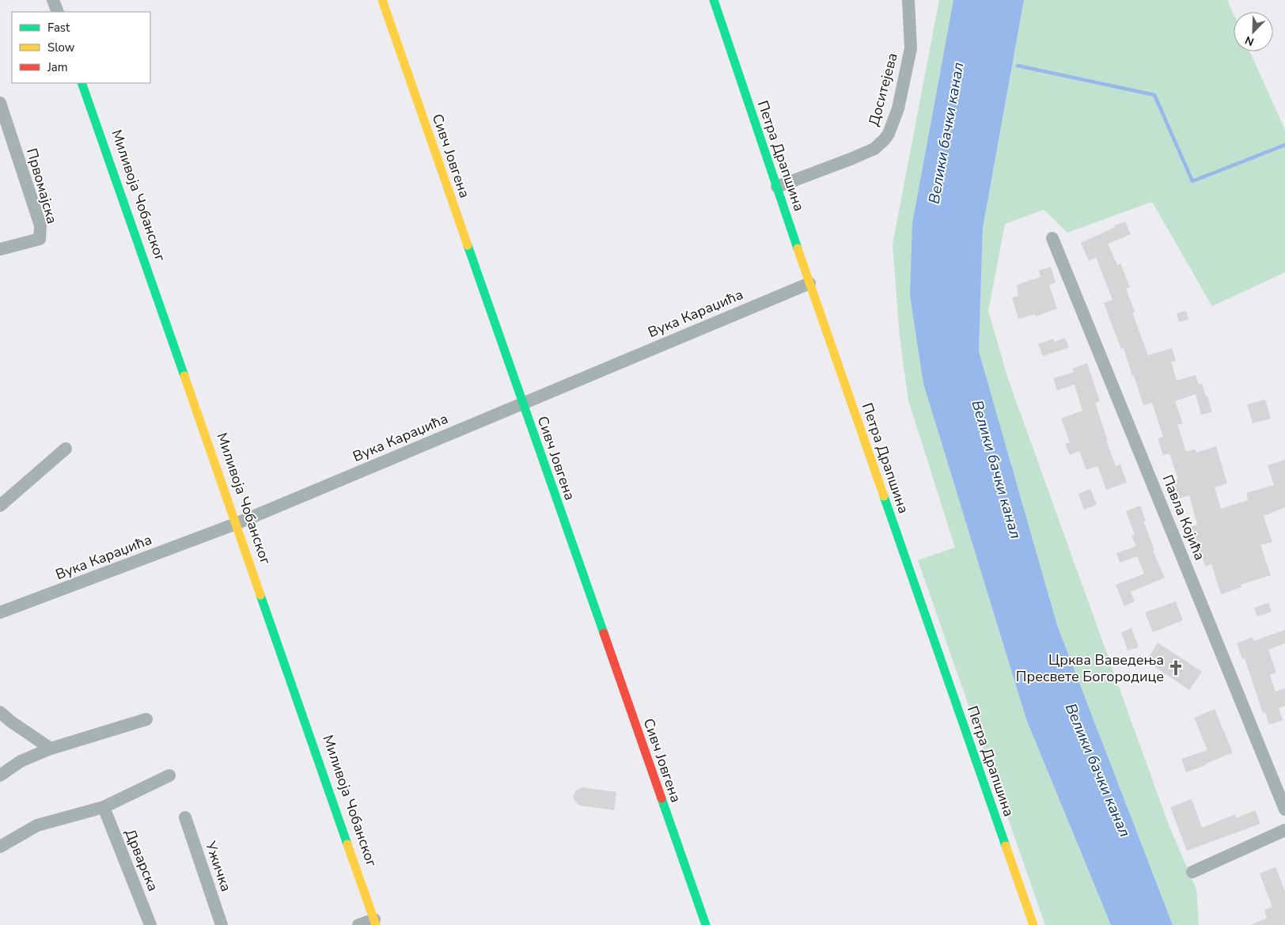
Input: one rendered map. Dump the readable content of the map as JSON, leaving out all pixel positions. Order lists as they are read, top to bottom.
{
  "streets": {
    "street": [
      "Доситејева",
      "Сивч Јовгена",
      "Петра Драпшина",
      "Првомајска",
      "Миливоја Чобанског",
      "Вука Караџића",
      "Павла Којића",
      "Дрварска",
      "Ужичка"
    ]
  },
  "crossings": [
    ["Доситејева", "Петра Драпшина"],
    ["Сивч Јовгена", "Вука Караџића"],
    ["Петра Драпшина", "Вука Караџића"],
    ["Миливоја Чобанског", "Вука Караџића"]
  ],
  "water": ["Велики бачки канал"],
  "places": {
    "church": ["Црква Ваведења Пресвете Богородице"]
  },
  "legend": ["Fast", "Slow", "Jam"],
  "north": "bottom left"
}
